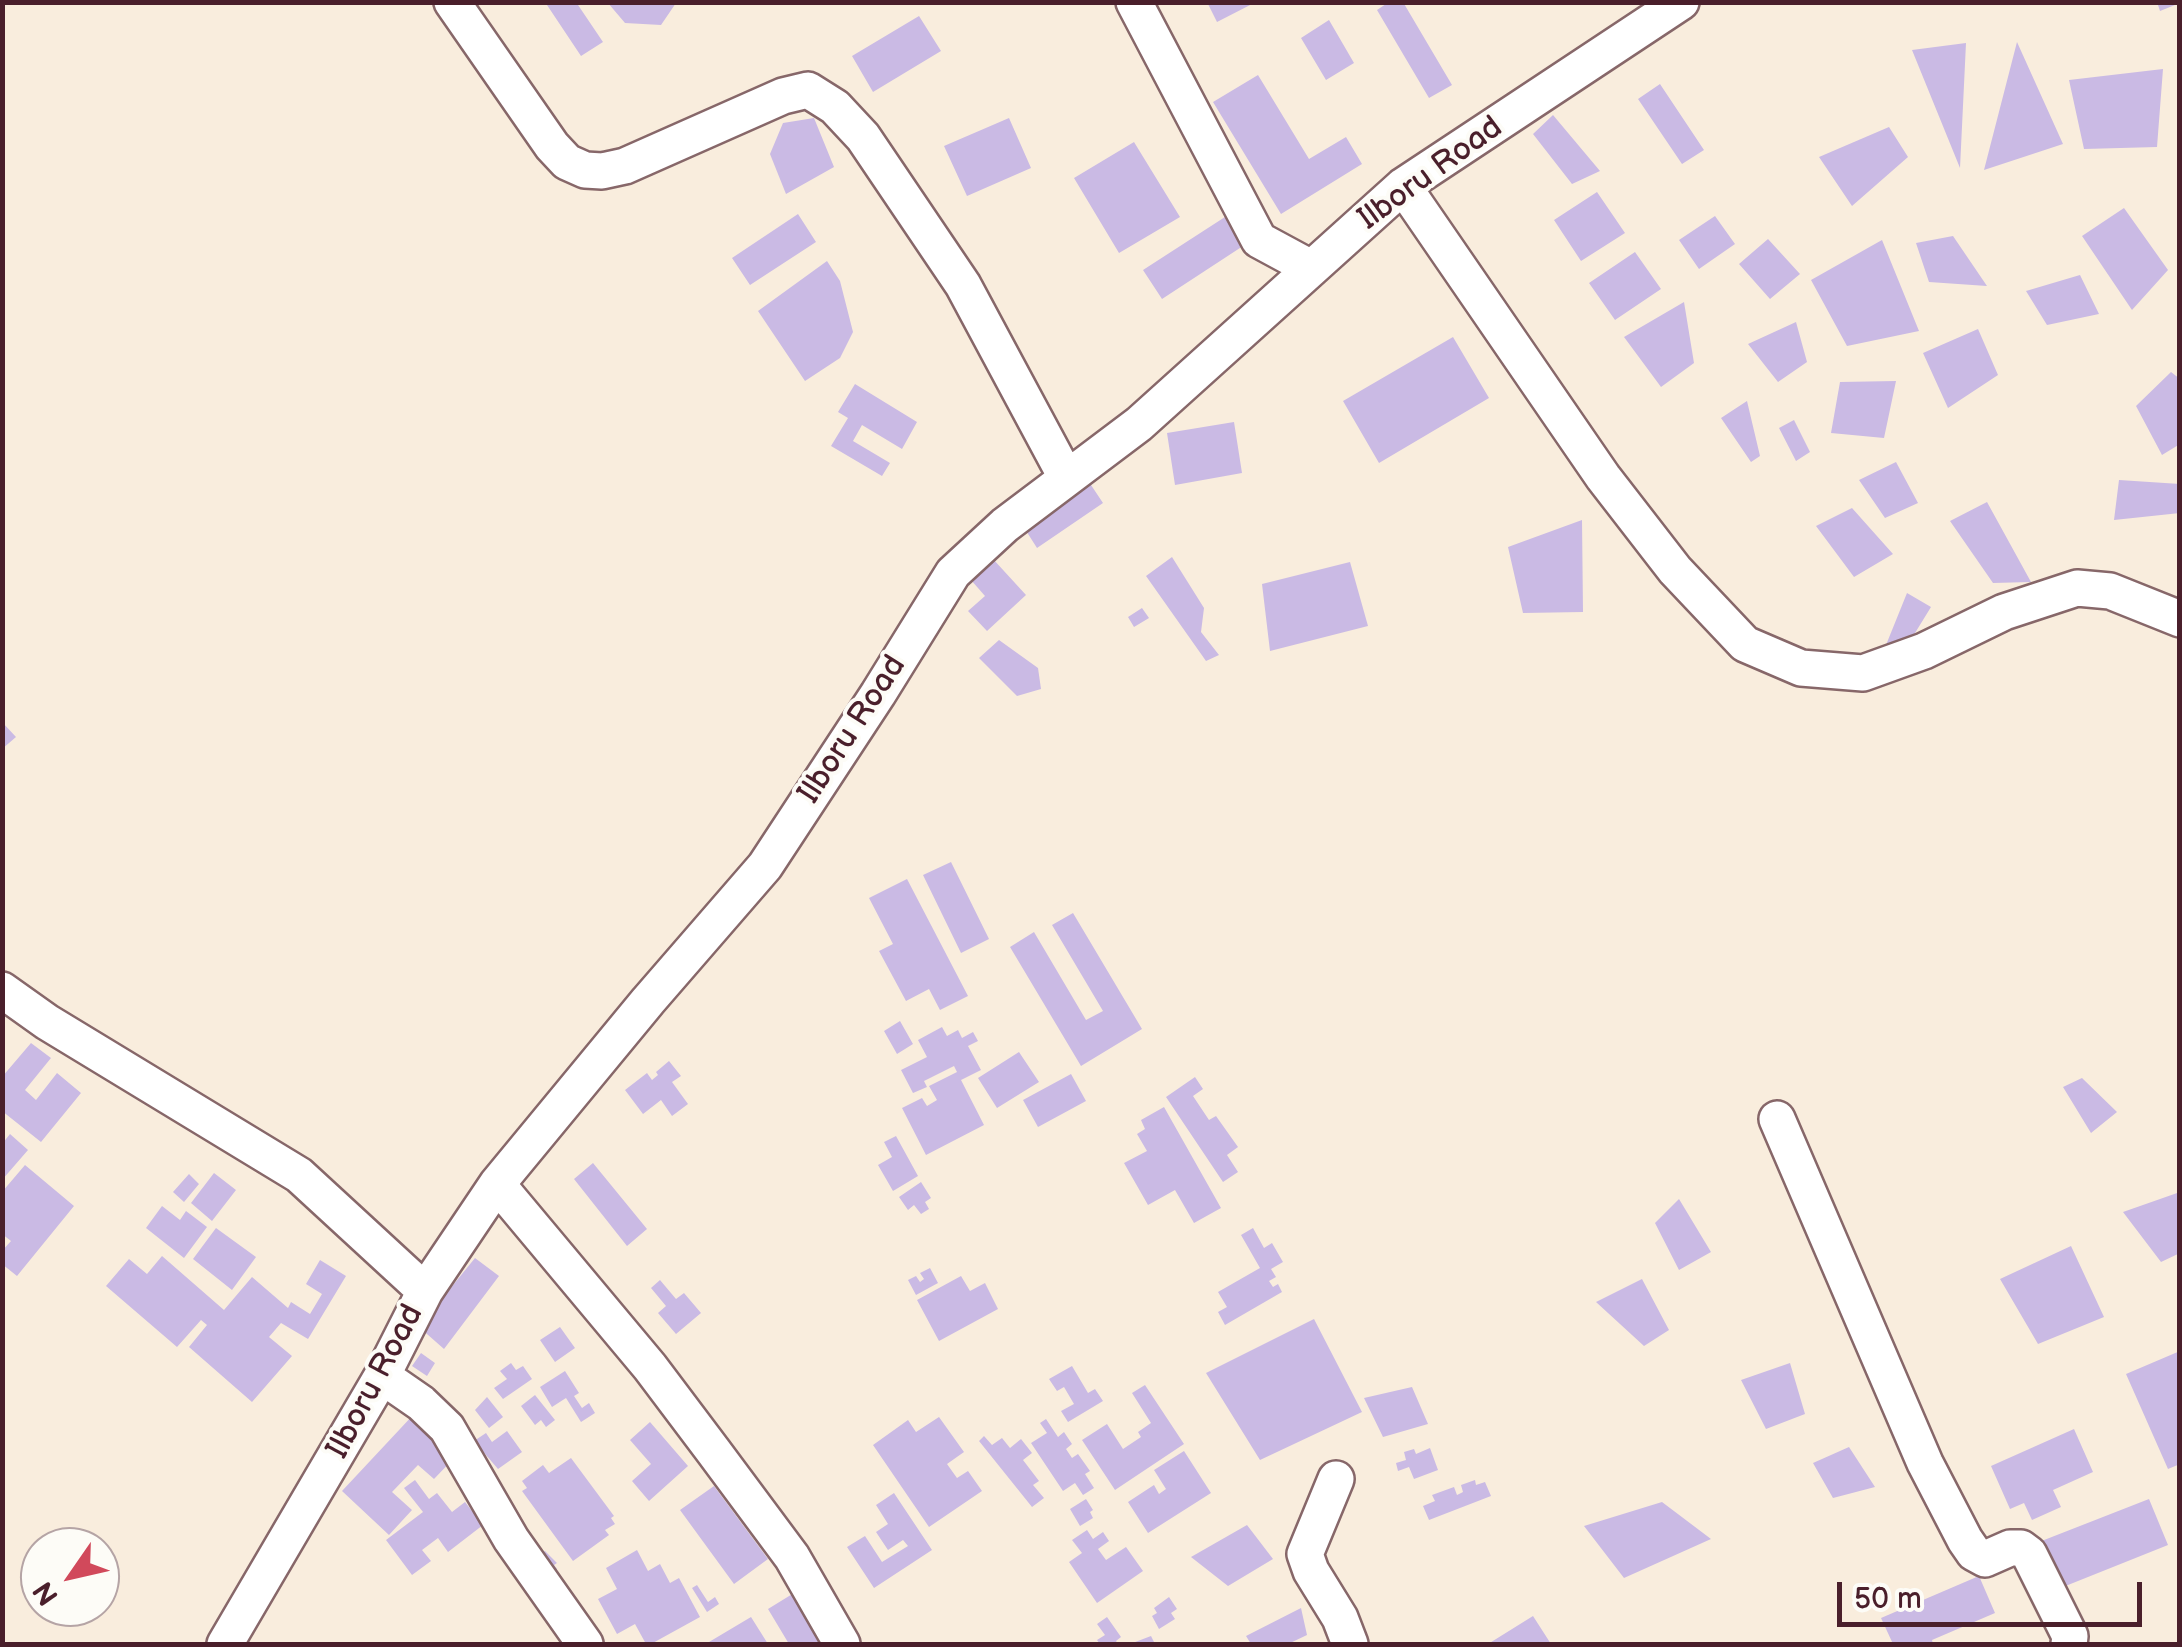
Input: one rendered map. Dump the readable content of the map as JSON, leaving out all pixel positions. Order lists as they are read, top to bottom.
{
  "streets": {
    "street": ["Ilboru Road"]
  },
  "scale_bar": "50 m",
  "north": "bottom left"
}
